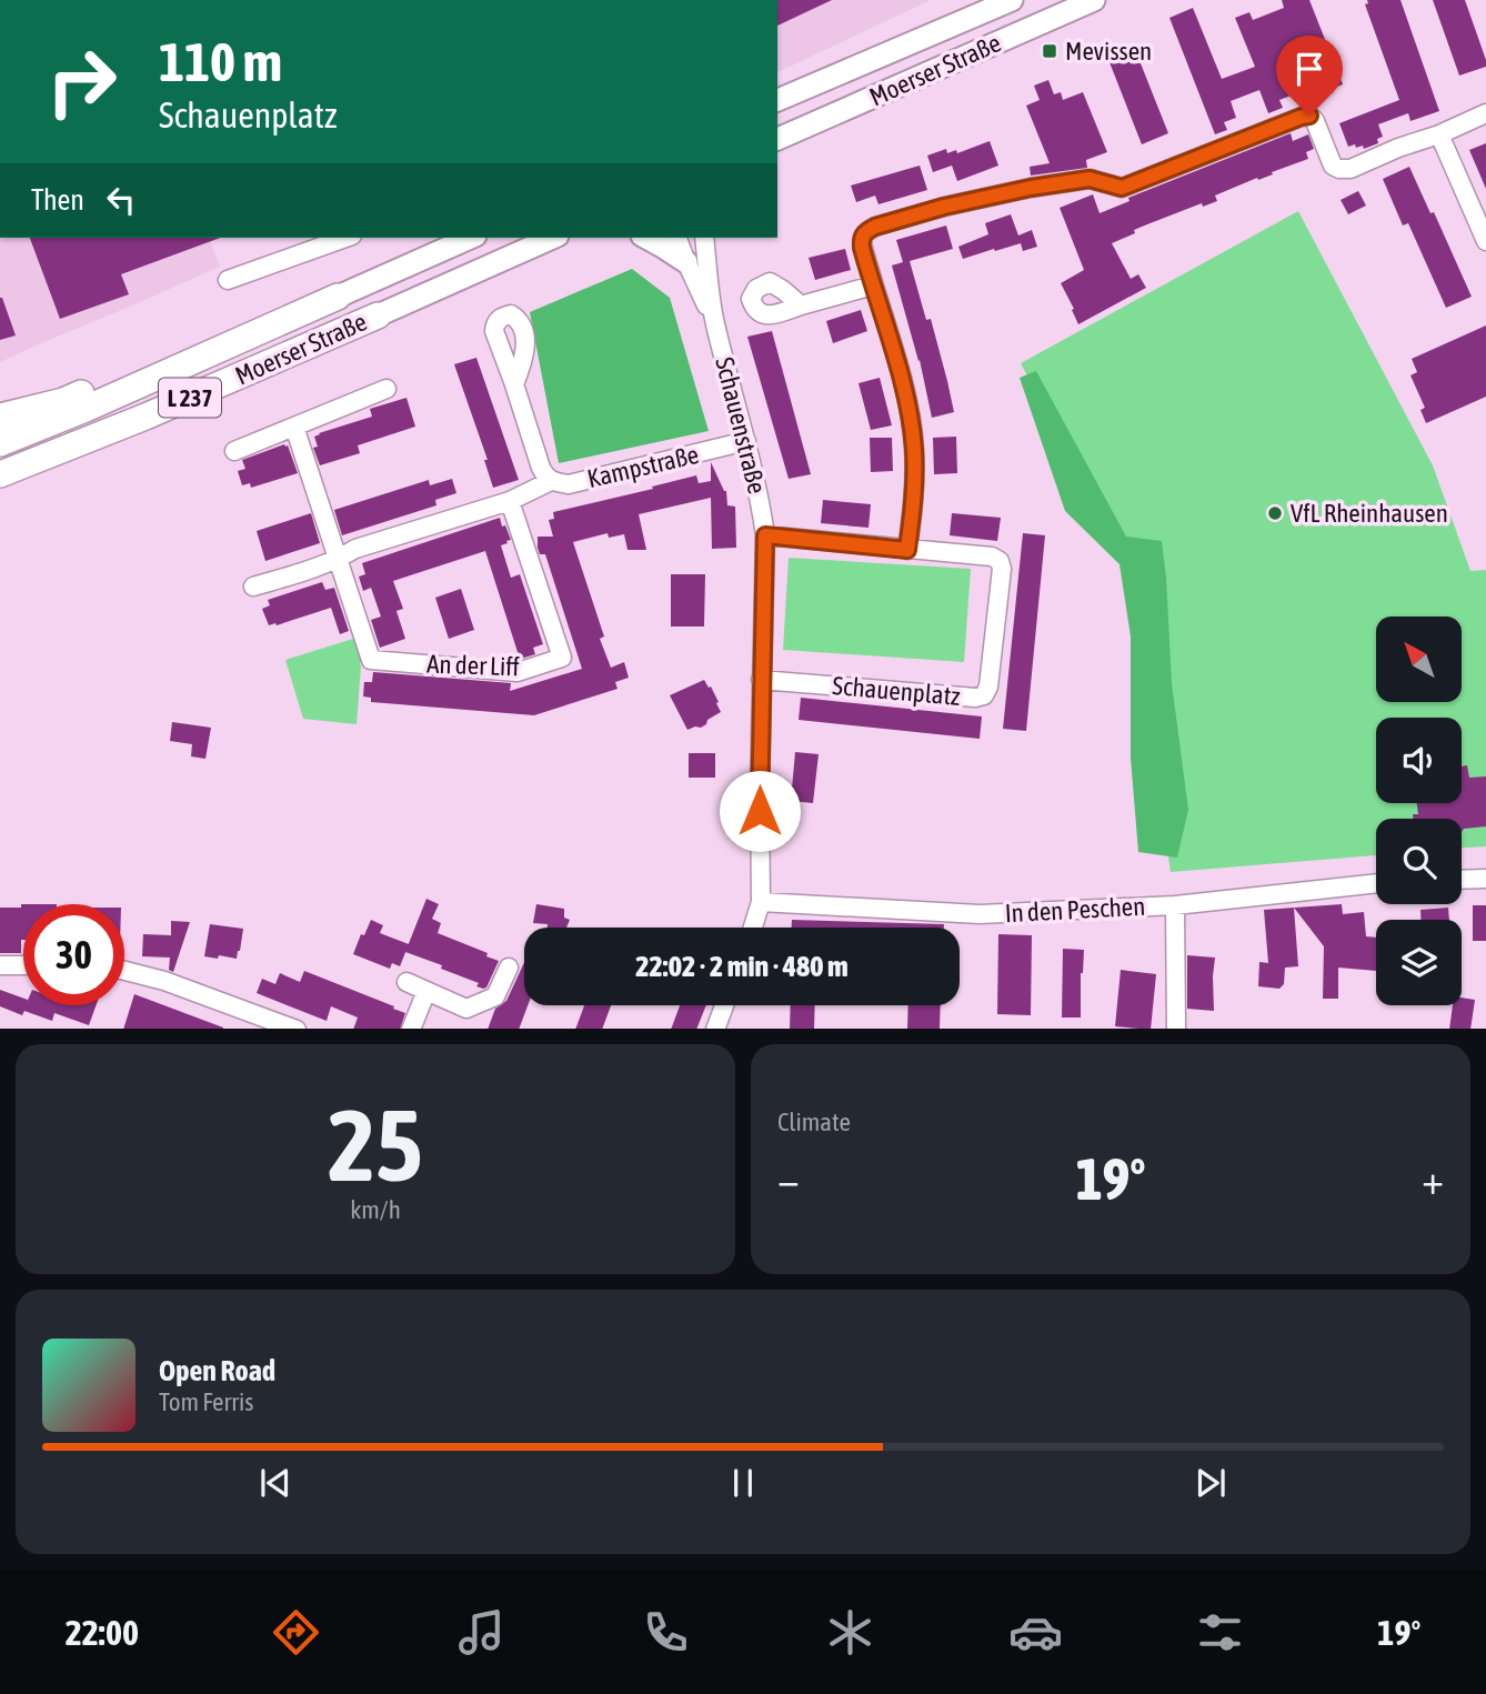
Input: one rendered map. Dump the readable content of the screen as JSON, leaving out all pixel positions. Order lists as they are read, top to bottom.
{
  "streets": {
    "highway": ["Moerser Straße", "L 237"],
    "street": [
      "Schauenstraße",
      "Kampstraße",
      "An der Liff",
      "Schauenplatz",
      "In den Peschen"
    ]
  },
  "crossings": [
    ["Moerser Straße", "L 237"],
    ["Schauenstraße", "Kampstraße"],
    ["Schauenstraße", "Schauenplatz"],
    ["Schauenstraße", "In den Peschen"]
  ],
  "places": {
    "transit": ["Mevissen"],
    "other": ["VfL Rheinhausen"]
  },
  "north": "top left",
  "page": {
    "turn": ["110 m", "Schauenplatz"],
    "then": "Then",
    "limit": "30",
    "trip": "22:02 · 2 min · 480 m",
    "tile": [
      ["25", "km/h"],
      "Climate"
    ],
    "heat": ["−", "19°", "+"],
    "song": ["Open Road", "Tom Ferris"],
    "tabs": ["22:00", "19°"]
  }
}
